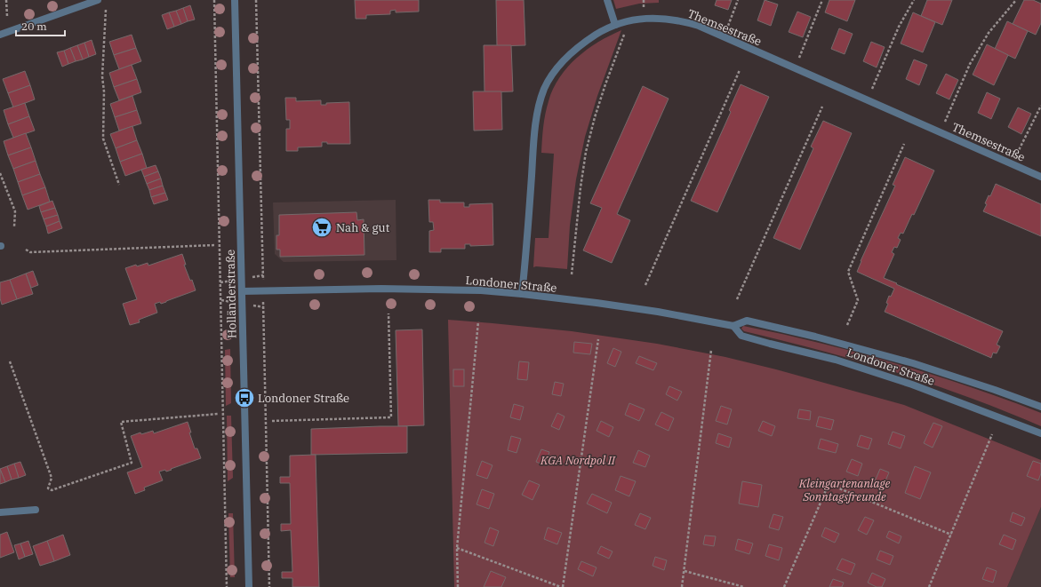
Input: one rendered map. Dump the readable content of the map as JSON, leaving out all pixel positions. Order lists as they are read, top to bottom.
{
  "streets": {
    "street": ["Themsestraße", "Londoner Straße", "Holländerstraße"]
  },
  "crossings": [
    ["Themsestraße", "Londoner Straße"],
    ["Londoner Straße", "Holländerstraße"]
  ],
  "parks": ["KGA Nordpol II", "Kleingartenanlage Sonntagsfreunde"],
  "places": {
    "supermarket": ["Nah & gut"],
    "bus stop": ["Londoner Straße"]
  },
  "scale_bar": "20 m"
}
